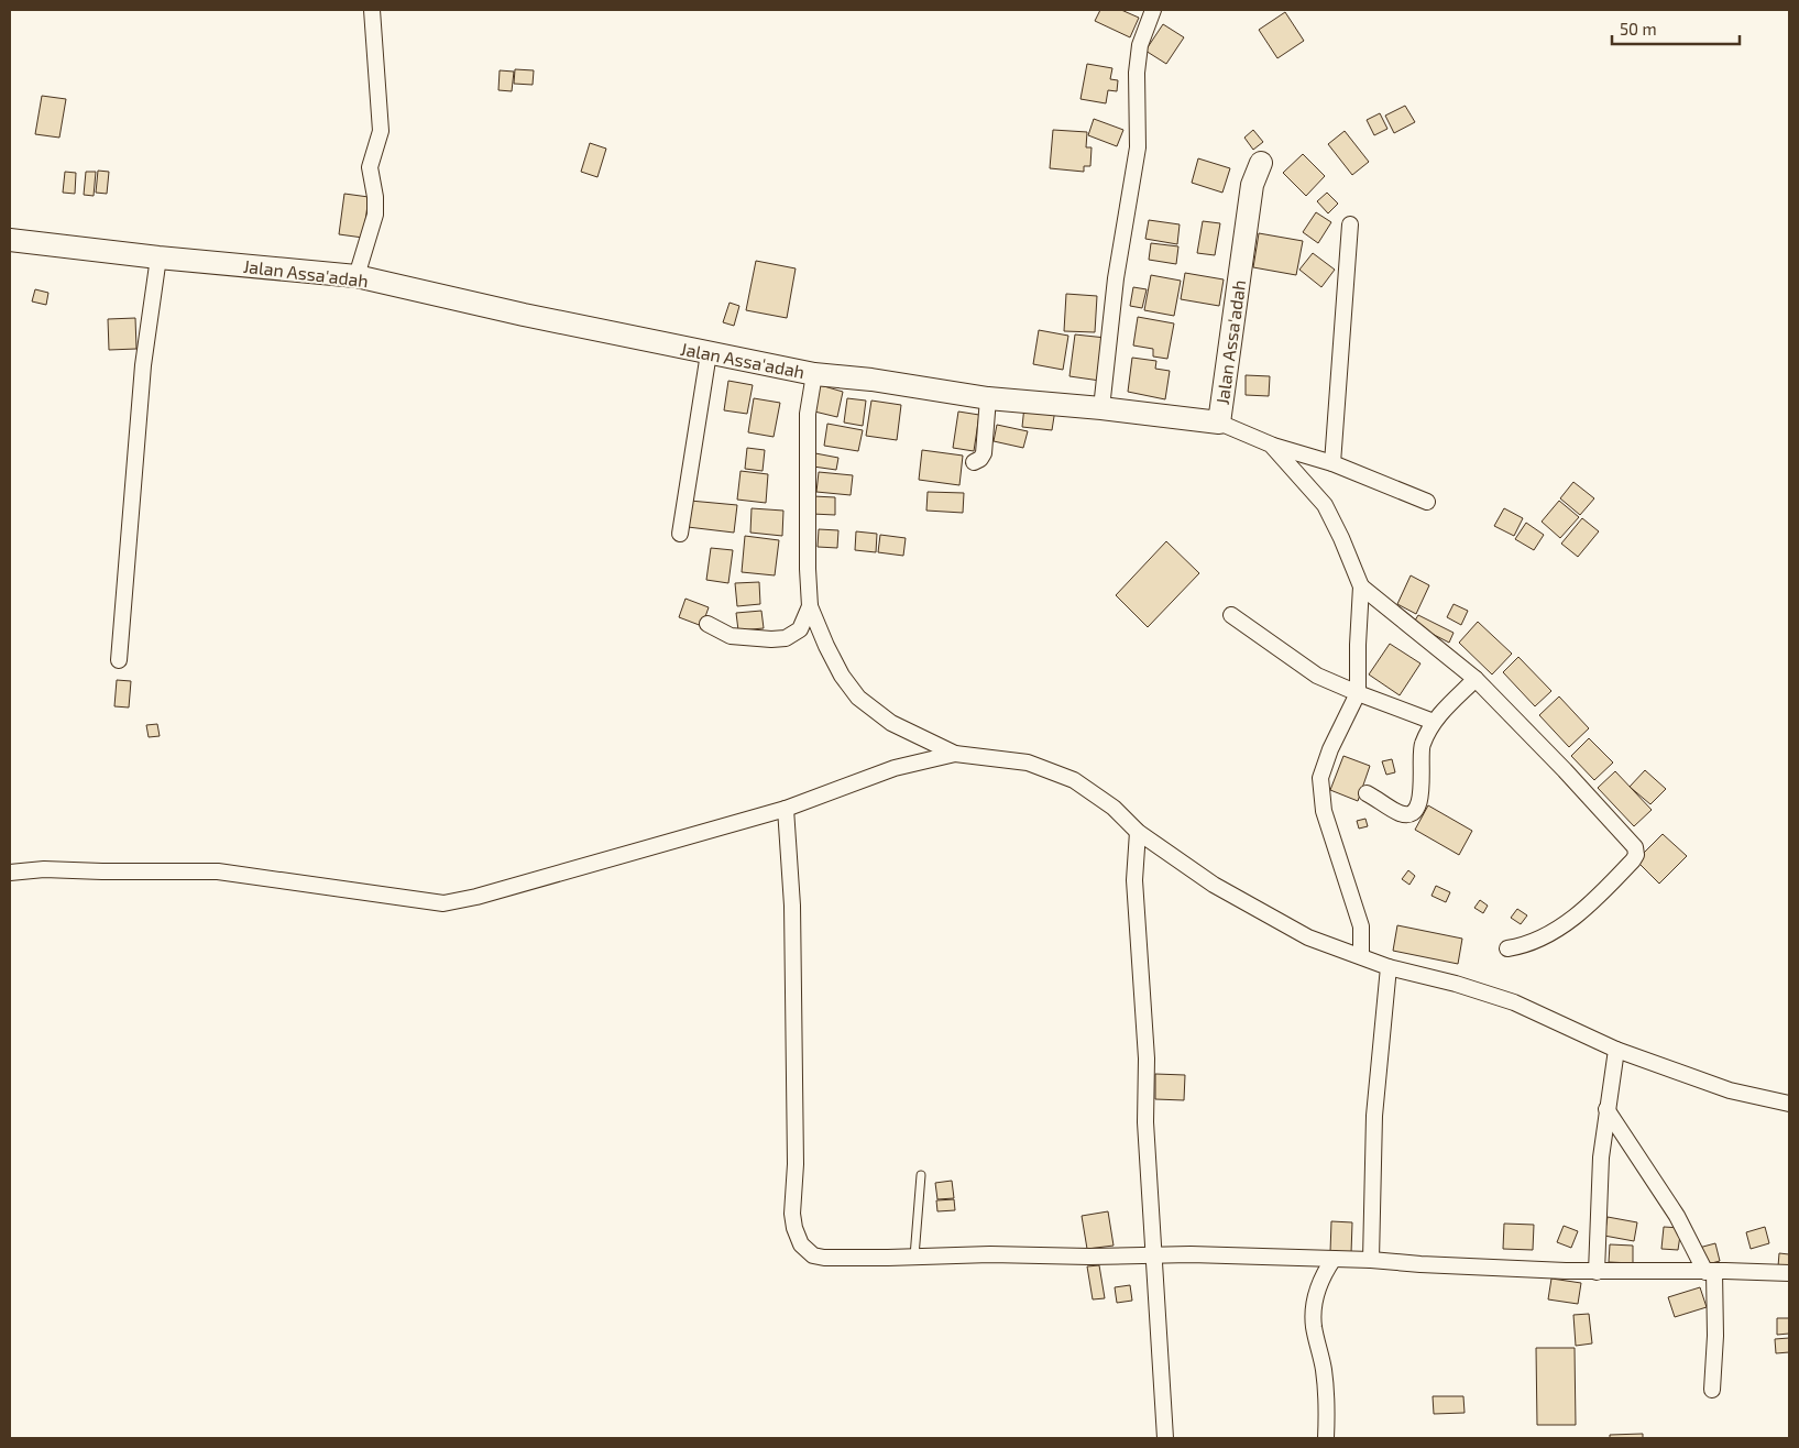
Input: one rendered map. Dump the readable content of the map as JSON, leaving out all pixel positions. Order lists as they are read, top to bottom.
{
  "streets": {
    "street": ["Jalan Assa'adah"]
  },
  "scale_bar": "50 m"
}
